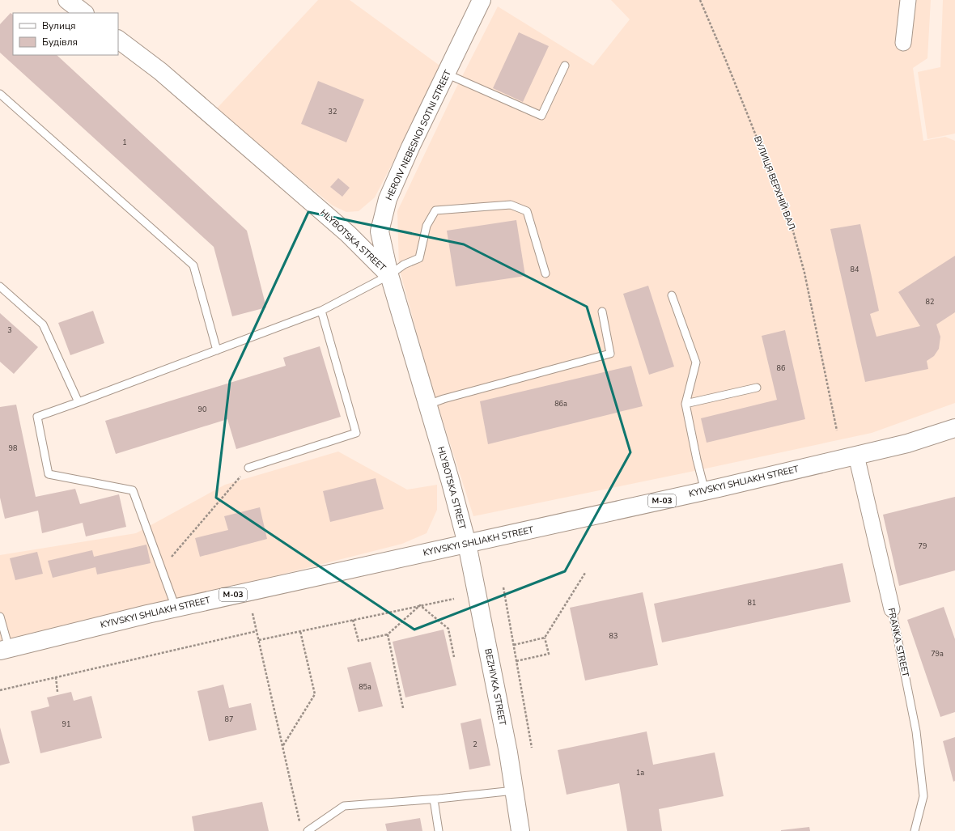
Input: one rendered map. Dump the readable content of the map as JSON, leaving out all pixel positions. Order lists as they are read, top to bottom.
{
  "streets": {
    "main road": [
      "HEROIV NEBESNOI SOTNI STREET",
      "HLYBOTSKA STREET",
      "KYIVSKYI SHLIAKH STREET",
      "М-03",
      "BEZHIVKA STREET"
    ],
    "street": ["FRANKA STREET"],
    "path": ["ВУЛИЦЯ ВЕРХНІЙ ВАЛ"]
  },
  "crossings": [
    ["HEROIV NEBESNOI SOTNI STREET", "HLYBOTSKA STREET"],
    ["HLYBOTSKA STREET", "KYIVSKYI SHLIAKH STREET"],
    ["HLYBOTSKA STREET", "BEZHIVKA STREET"],
    ["KYIVSKYI SHLIAKH STREET", "FRANKA STREET"],
    ["KYIVSKYI SHLIAKH STREET", "BEZHIVKA STREET"]
  ],
  "house_numbers": [
    "32",
    "1",
    "84",
    "82",
    "3",
    "86",
    "86а",
    "90",
    "98",
    "79",
    "81",
    "83",
    "79а",
    "85а",
    "87",
    "91",
    "2",
    "1а"
  ],
  "legend": ["Вулиця", "Будівля"]
}
